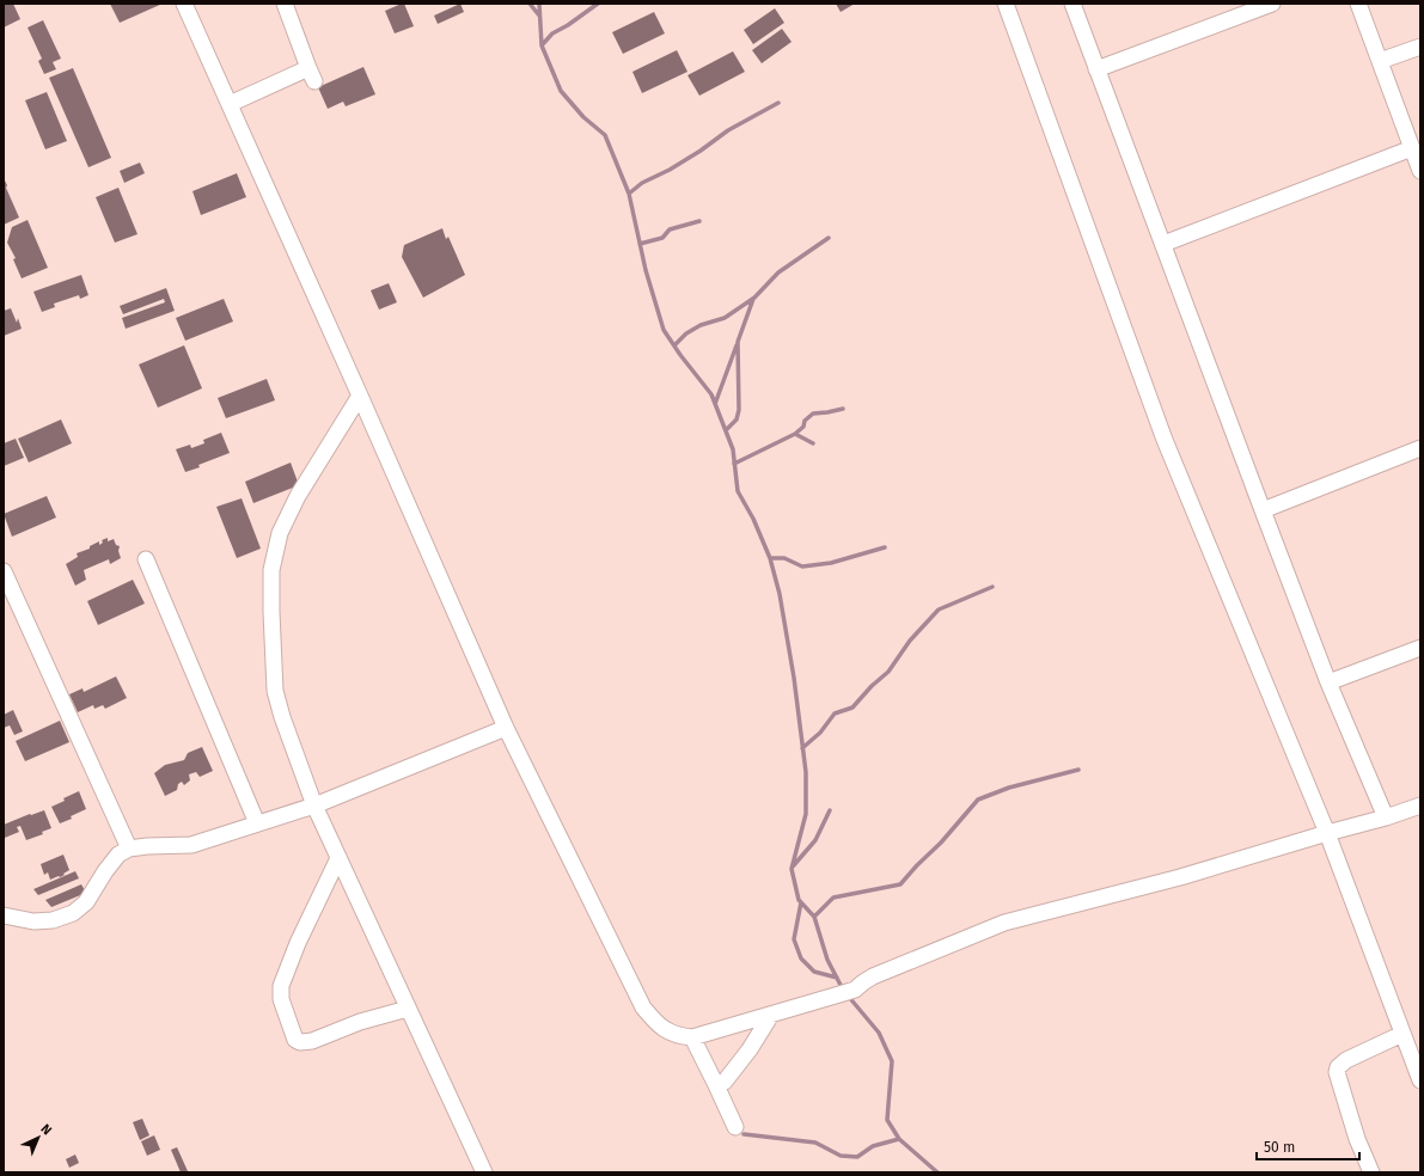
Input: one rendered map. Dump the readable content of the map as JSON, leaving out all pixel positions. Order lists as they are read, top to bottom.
{
  "scale_bar": "50 m",
  "north": "top right"
}
